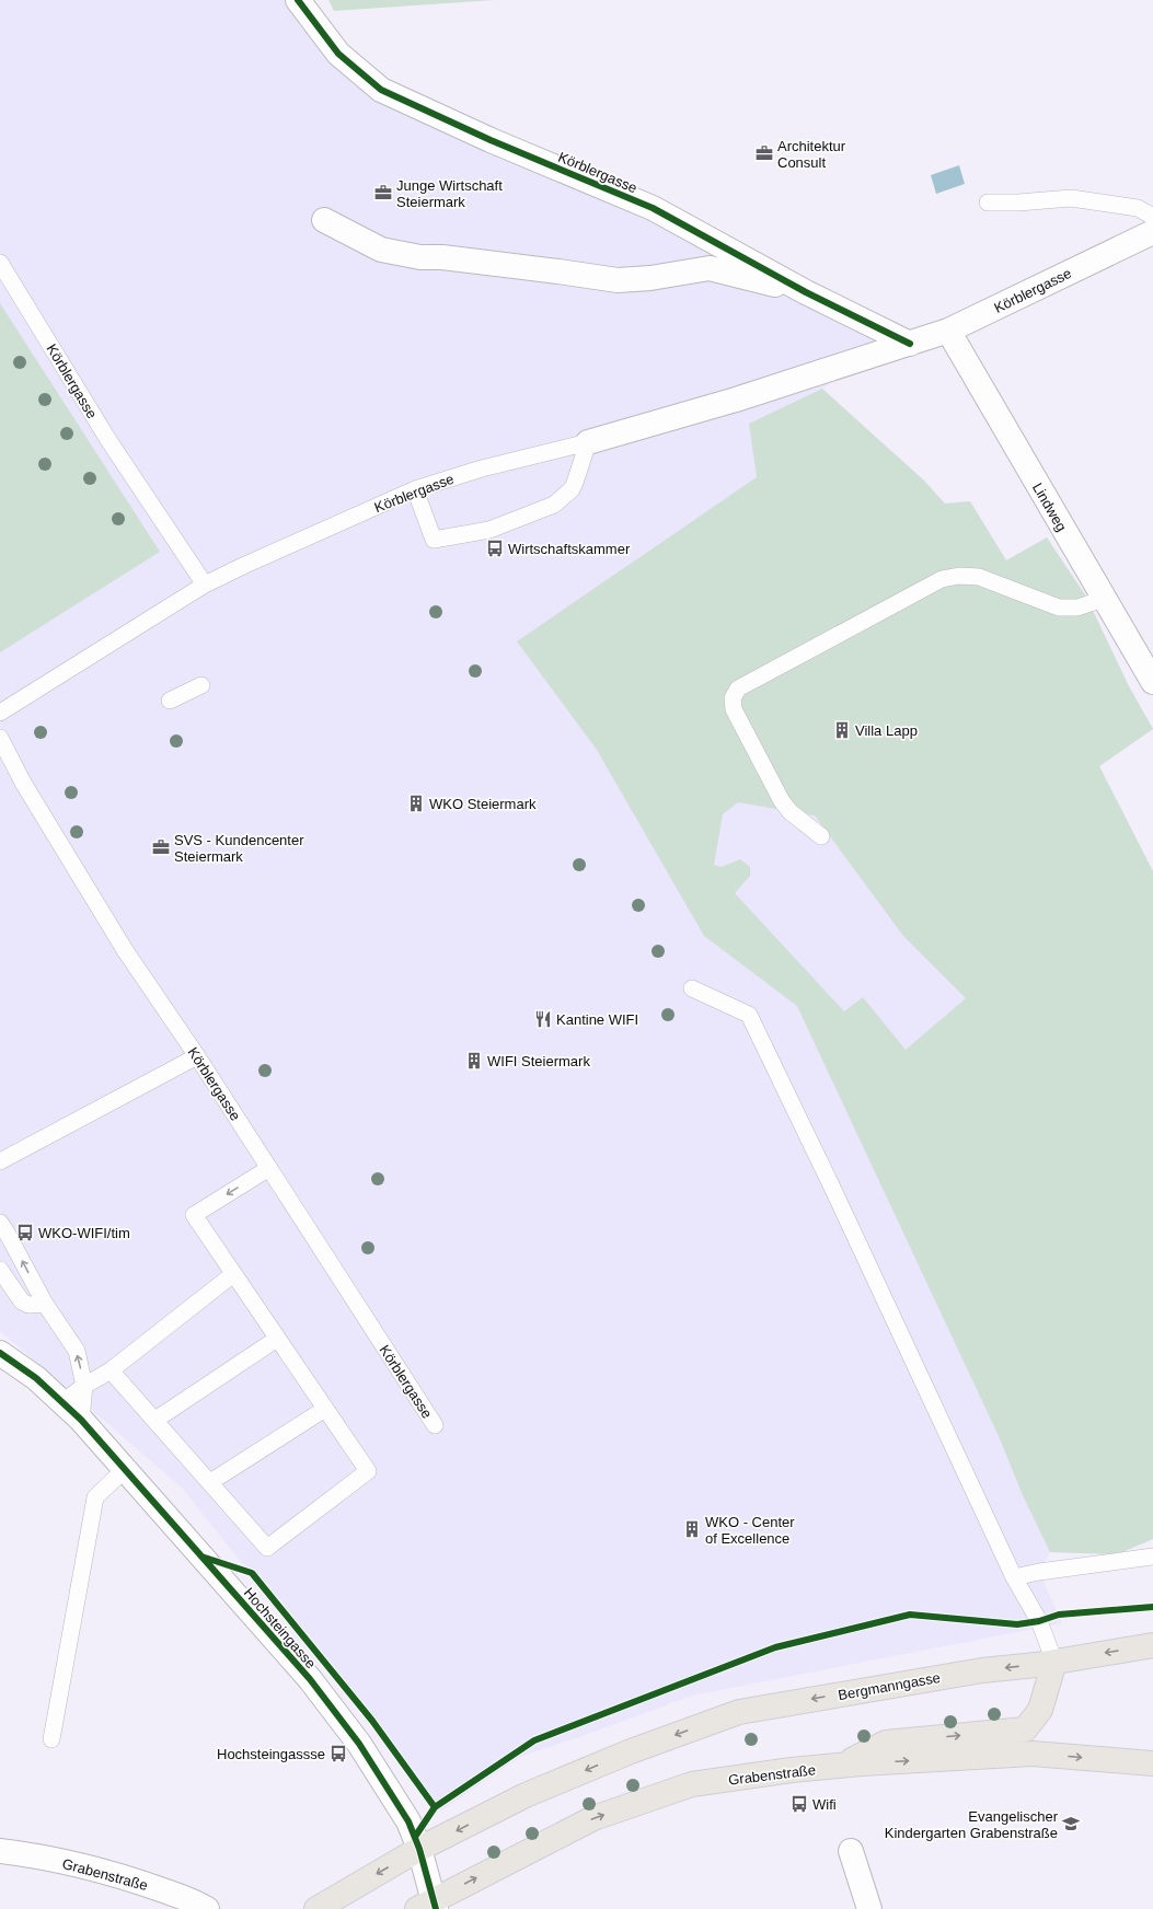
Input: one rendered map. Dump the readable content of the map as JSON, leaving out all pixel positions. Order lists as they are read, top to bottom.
{
  "streets": {
    "main road": ["Bergmanngasse", "Grabenstraße"],
    "street": ["Körblergasse", "Lindweg", "Hochsteingasse"]
  },
  "crossings": [
    ["Körblergasse", "Lindweg"],
    ["Hochsteingasse", "Bergmanngasse"],
    ["Hochsteingasse", "Grabenstraße"]
  ],
  "one_way": ["Bergmanngasse", "Grabenstraße"],
  "places": {
    "office": ["Architektur Consult", "Junge Wirtschaft Steiermark", "SVS - Kundencenter Steiermark"],
    "bus stop": [
      "Wirtschaftskammer",
      "WKO-WIFI/tim",
      "Hochsteingassse",
      "Wifi"
    ],
    "building": [
      "Villa Lapp",
      "WKO Steiermark",
      "WIFI Steiermark",
      "WKO - Center of Excellence"
    ],
    "restaurant": ["Kantine WIFI"],
    "school or university": ["Evangelischer Kindergarten Grabenstraße"]
  }
}
